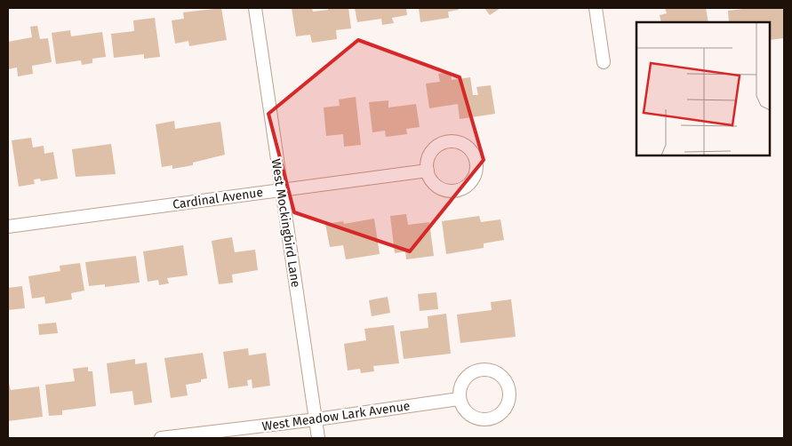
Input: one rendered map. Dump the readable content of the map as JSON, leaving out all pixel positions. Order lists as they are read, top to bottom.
{
  "streets": {
    "street": ["Cardinal Avenue", "West Mockingbird Lane", "West Meadow Lark Avenue"]
  },
  "crossings": [
    ["Cardinal Avenue", "West Mockingbird Lane"],
    ["West Mockingbird Lane", "West Meadow Lark Avenue"]
  ]
}
